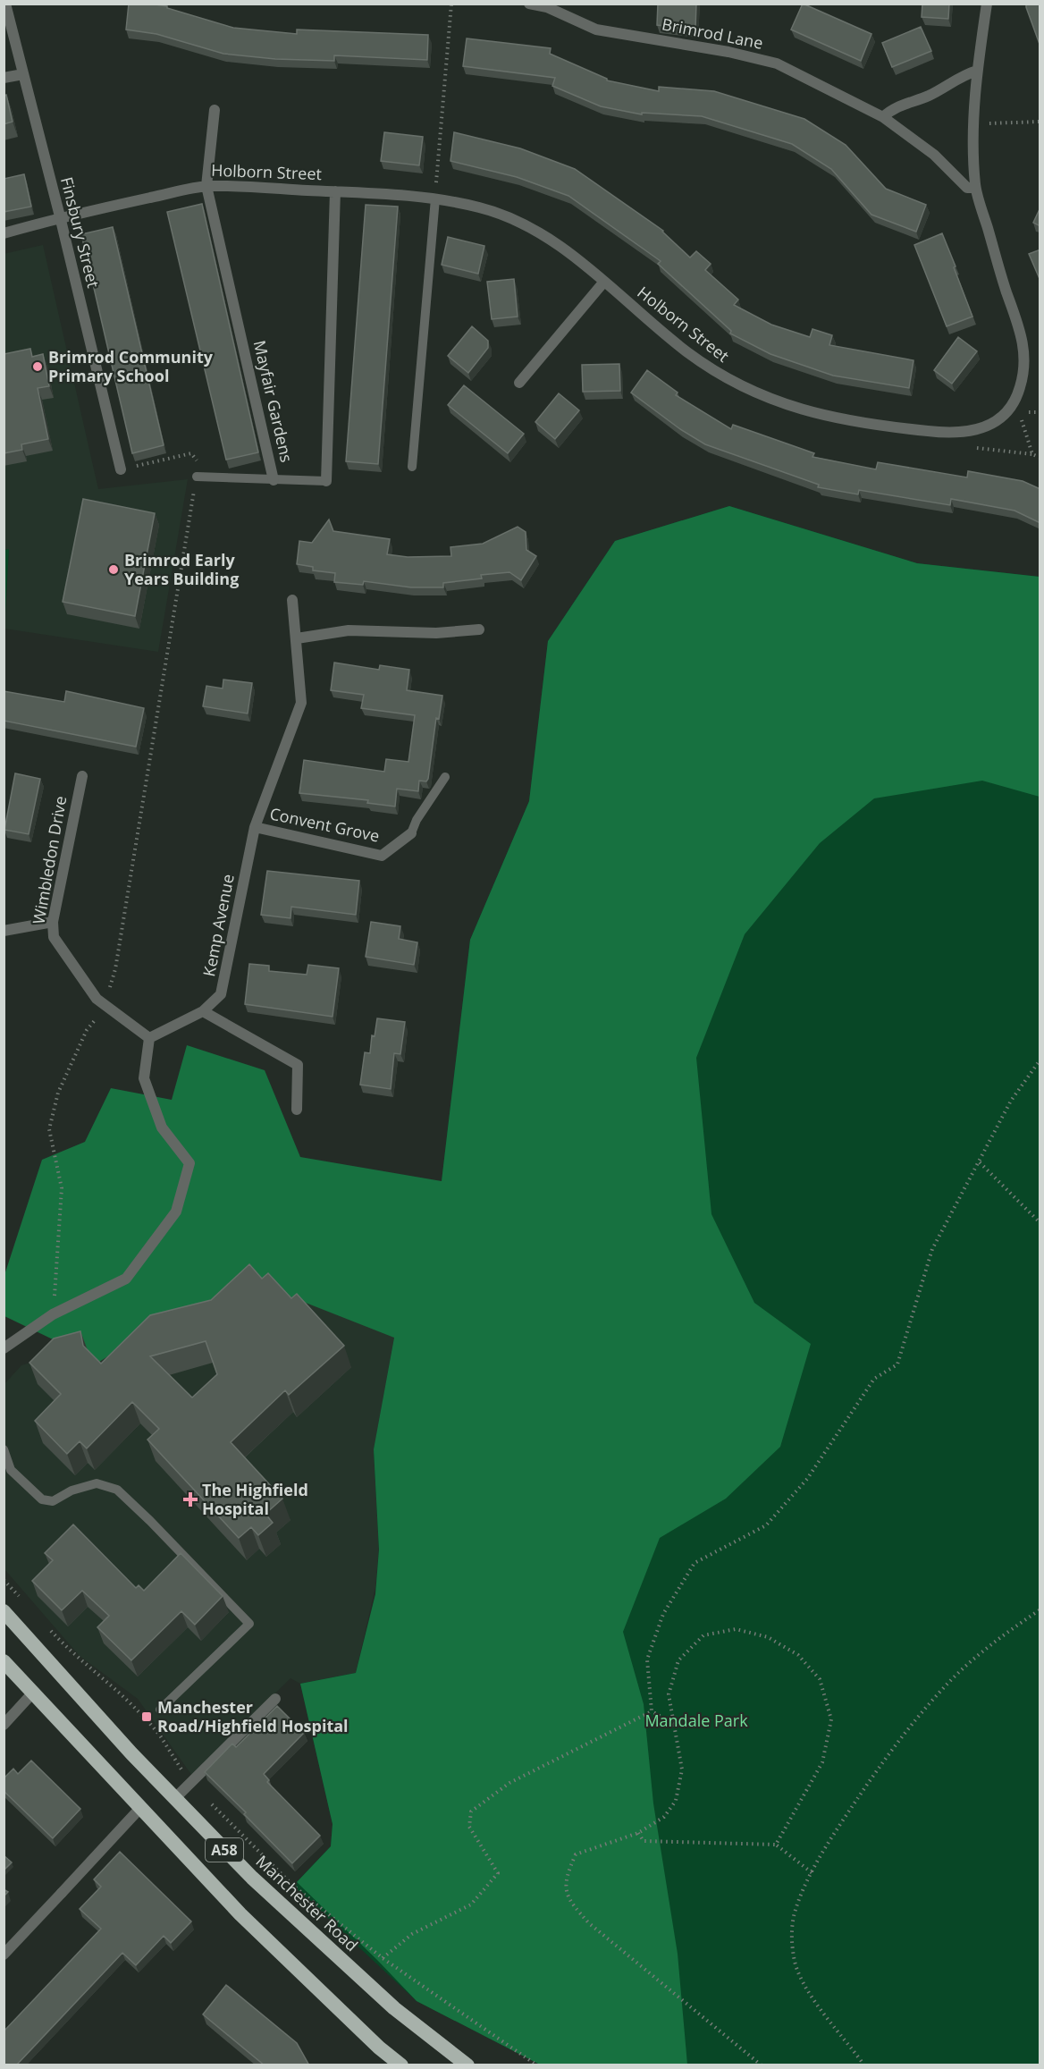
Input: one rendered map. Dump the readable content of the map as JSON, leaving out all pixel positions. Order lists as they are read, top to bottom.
{
  "streets": {
    "highway": ["A58", "Manchester Road"],
    "street": [
      "Brimrod Lane",
      "Holborn Street",
      "Finsbury Street",
      "Mayfair Gardens",
      "Convent Grove",
      "Wimbledon Drive",
      "Kemp Avenue"
    ]
  },
  "crossings": [
    ["Brimrod Lane", "Holborn Street"],
    ["Holborn Street", "Finsbury Street"],
    ["Holborn Street", "Mayfair Gardens"],
    ["Convent Grove", "Kemp Avenue"],
    ["Wimbledon Drive", "Kemp Avenue"]
  ],
  "parks": ["Mandale Park"],
  "places": {
    "other": ["Brimrod Community Primary School", "Brimrod Early Years Building"],
    "health": ["The Highfield Hospital"],
    "transit": ["Manchester Road/Highfield Hospital"]
  }
}
